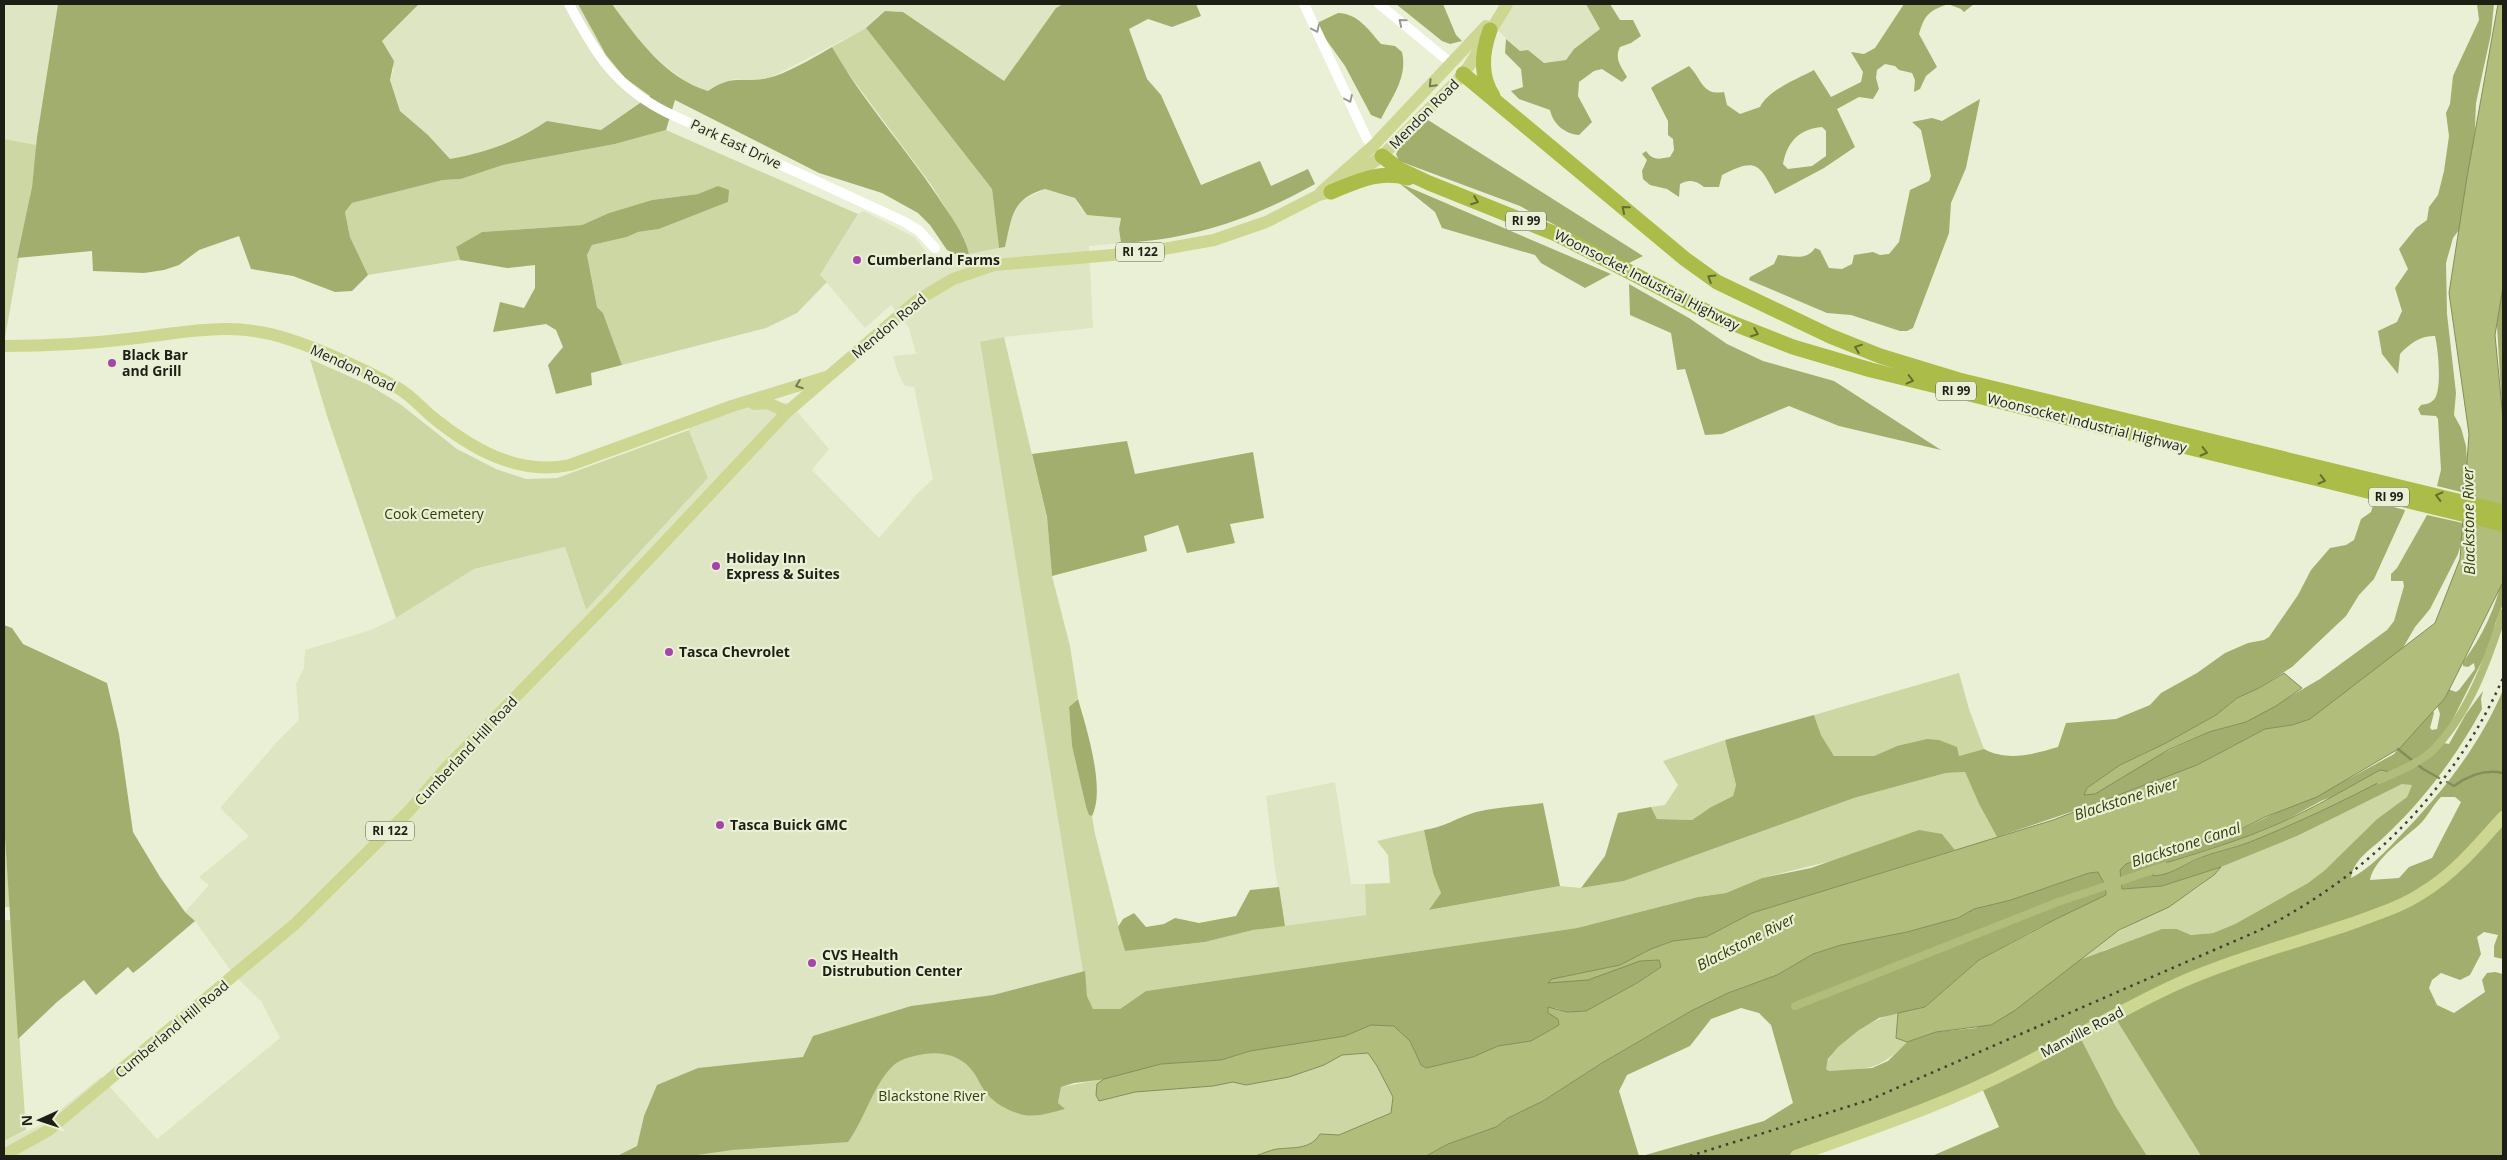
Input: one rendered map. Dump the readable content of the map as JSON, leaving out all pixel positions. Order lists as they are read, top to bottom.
{
  "streets": {
    "highway": ["RI 99", "Woonsocket Industrial Highway"],
    "main road": [
      "Mendon Road",
      "RI 122",
      "Cumberland Hill Road",
      "Manville Road"
    ],
    "street": ["Park East Drive"]
  },
  "crossings": [
    ["Mendon Road", "Woonsocket Industrial Highway"],
    ["Mendon Road", "Cumberland Hill Road"]
  ],
  "water": ["Blackstone River", "Blackstone Canal"],
  "parks": ["Cook Cemetery", "Blackstone River"],
  "places": [
    "Cumberland Farms",
    "Black Bar and Grill",
    "Holiday Inn Express & Suites",
    "Tasca Chevrolet",
    "Tasca Buick GMC",
    "CVS Health Distrubution Center"
  ],
  "north": "left"
}
